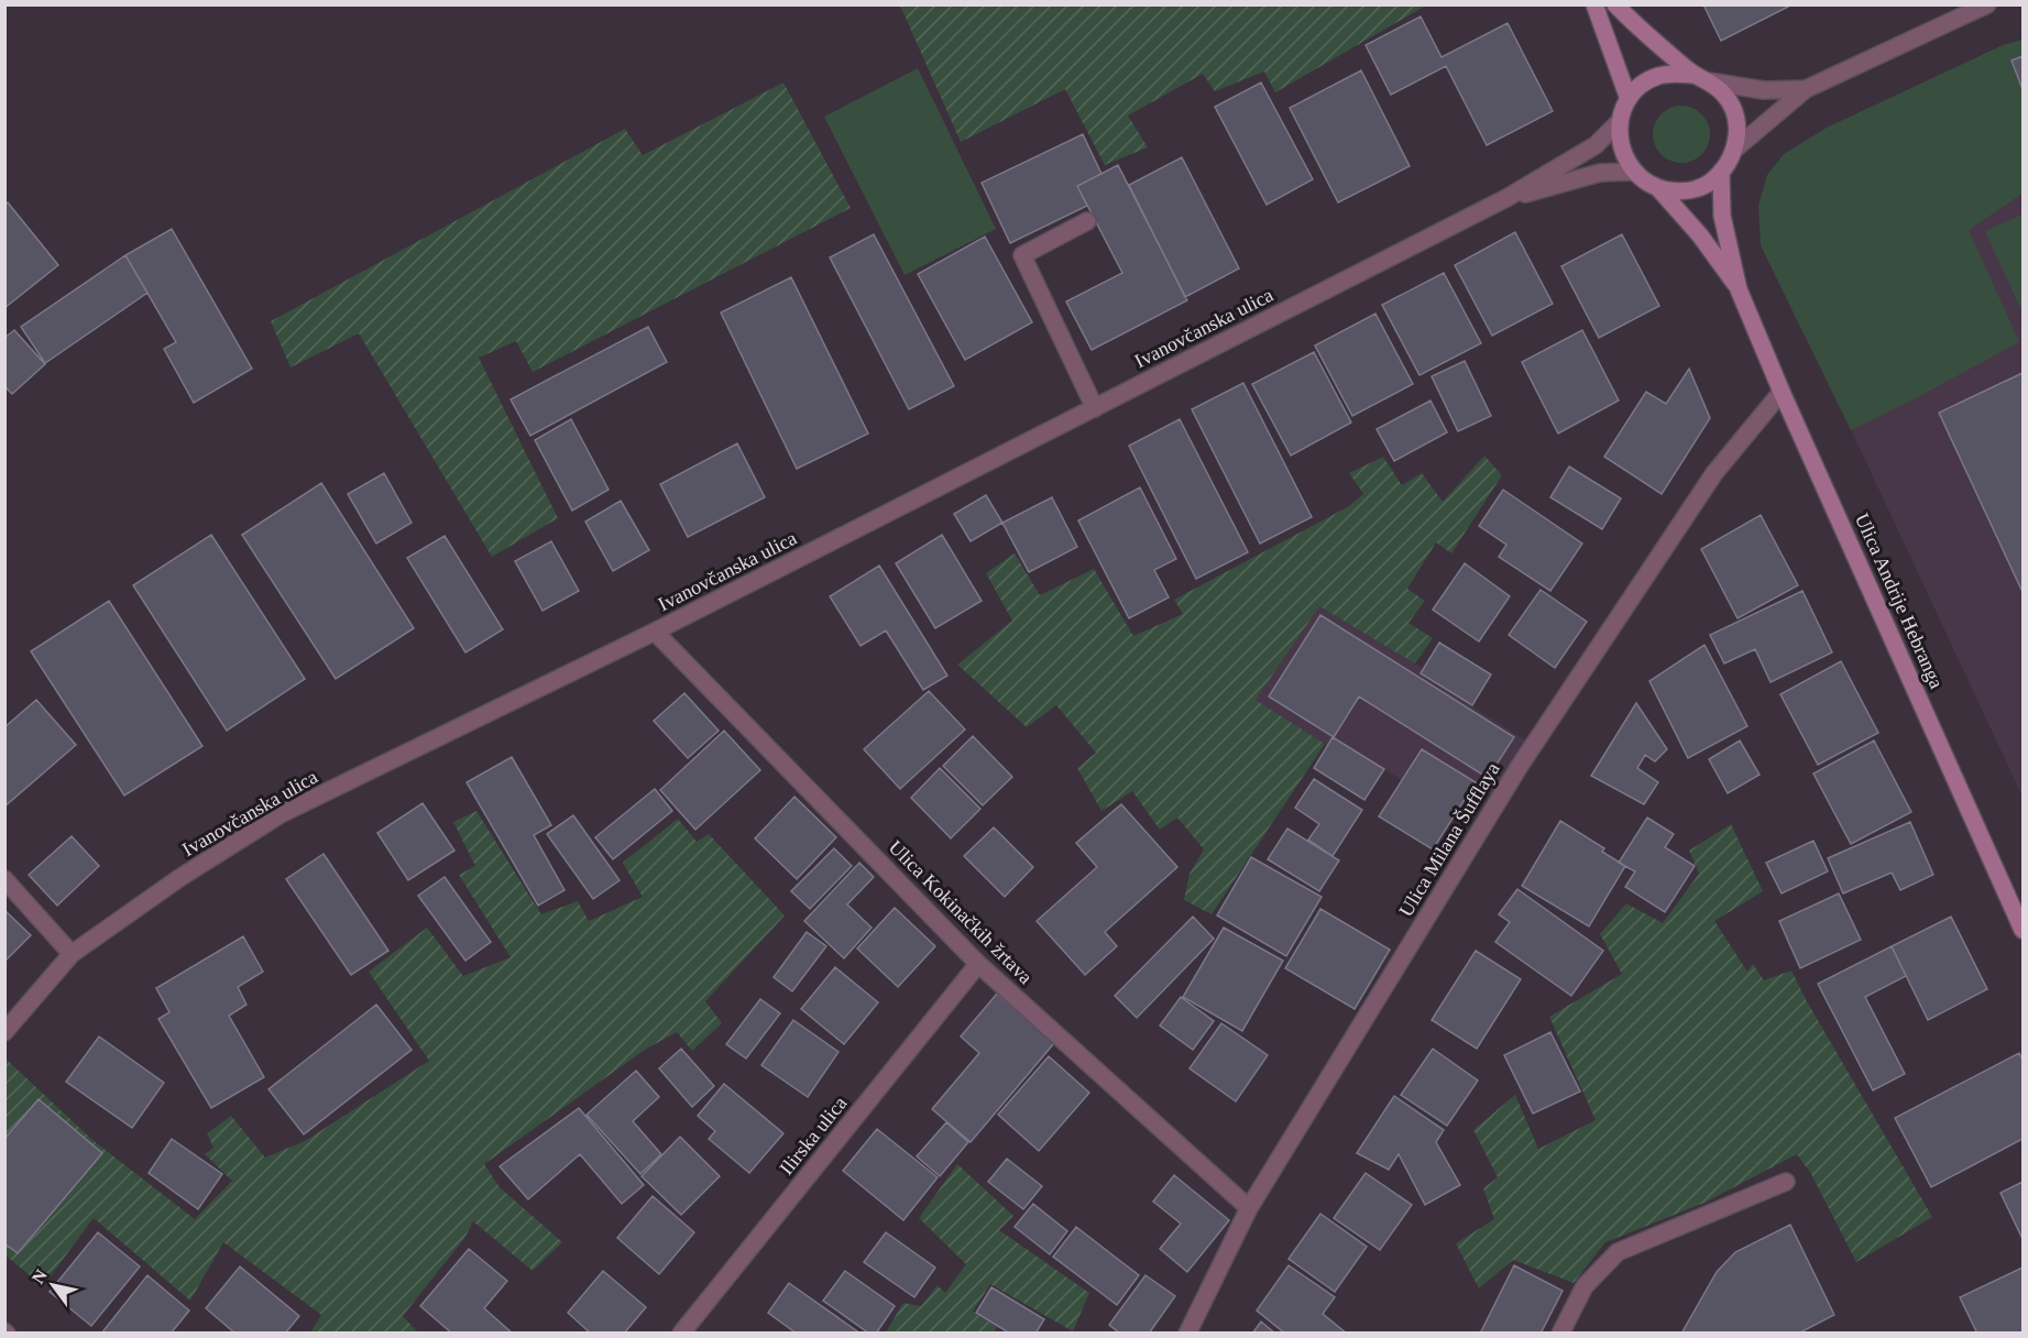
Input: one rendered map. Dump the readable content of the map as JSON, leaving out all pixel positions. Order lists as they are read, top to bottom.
{
  "streets": {
    "main road": ["Ulica Andrije Hebranga"],
    "street": [
      "Ivanovčanska ulica",
      "Ulica Milana Šufflaya",
      "Ulica Kokinačkih žrtava",
      "Ilirska ulica"
    ]
  },
  "crossings": [
    ["Ivanovčanska ulica", "Ulica Andrije Hebranga"],
    ["Ivanovčanska ulica", "Ulica Kokinačkih žrtava"],
    ["Ulica Andrije Hebranga", "Ulica Milana Šufflaya"],
    ["Ulica Milana Šufflaya", "Ulica Kokinačkih žrtava"],
    ["Ulica Kokinačkih žrtava", "Ilirska ulica"]
  ],
  "north": "top left"
}
